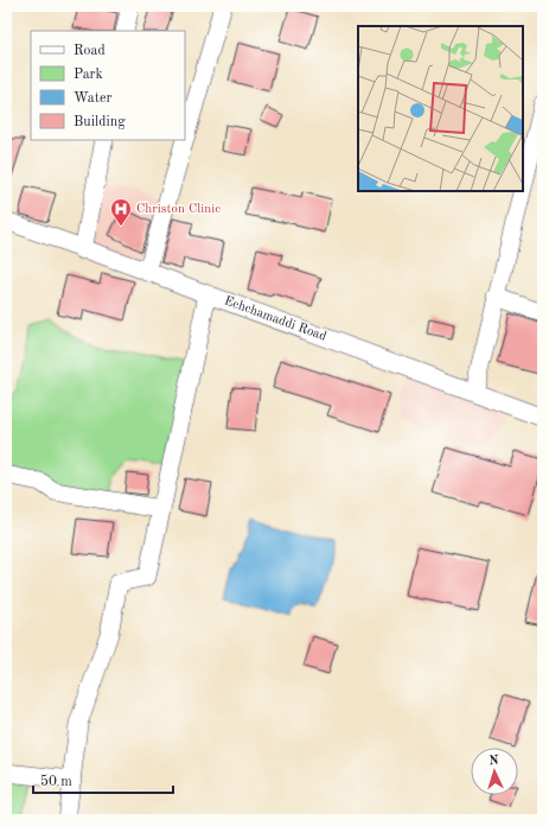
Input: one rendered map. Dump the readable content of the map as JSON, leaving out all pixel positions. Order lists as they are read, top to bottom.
{
  "streets": {
    "street": ["Echchamaddi Road"]
  },
  "places": {
    "hospital": ["Christon Clinic"]
  },
  "legend": [
    "Road",
    "Park",
    "Water",
    "Building"
  ],
  "scale_bar": "50 m",
  "north": "top"
}
